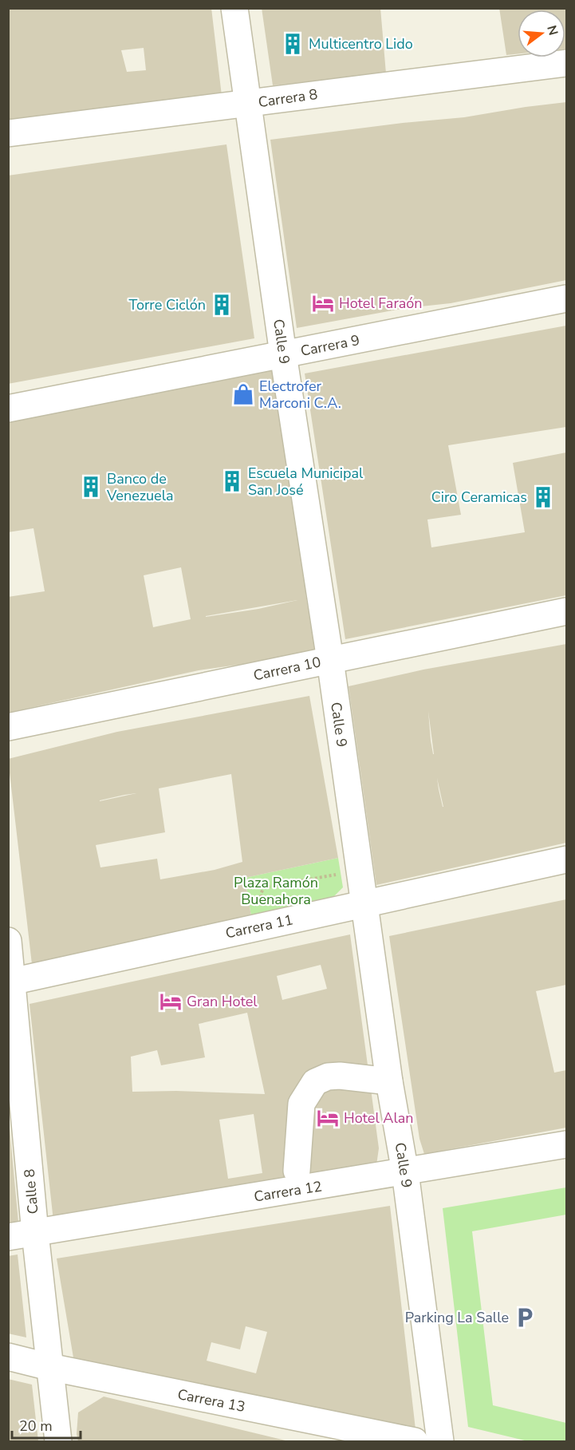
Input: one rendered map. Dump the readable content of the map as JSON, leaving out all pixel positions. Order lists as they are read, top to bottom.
{
  "streets": {
    "street": [
      "Carrera 8",
      "Calle 9",
      "Carrera 9",
      "Carrera 10",
      "Carrera 11",
      "Calle 8",
      "Carrera 12",
      "Carrera 13"
    ]
  },
  "crossings": [
    ["Carrera 8", "Calle 9"],
    ["Calle 9", "Carrera 9"],
    ["Calle 9", "Carrera 10"],
    ["Calle 9", "Carrera 11"],
    ["Calle 9", "Carrera 12"],
    ["Carrera 11", "Calle 8"],
    ["Calle 8", "Carrera 12"],
    ["Calle 8", "Carrera 13"]
  ],
  "parks": ["Plaza Ramón Buenahora"],
  "places": {
    "building": [
      "Multicentro Lido",
      "Torre Ciclón",
      "Escuela Municipal San José",
      "Banco de Venezuela",
      "Ciro Ceramicas"
    ],
    "hotel": ["Hotel Faraón", "Gran Hotel", "Hotel Alan"],
    "shop": ["Electrofer Marconi C.A."],
    "parking": ["Parking La Salle"]
  },
  "scale_bar": "20 m",
  "north": "right"
}
